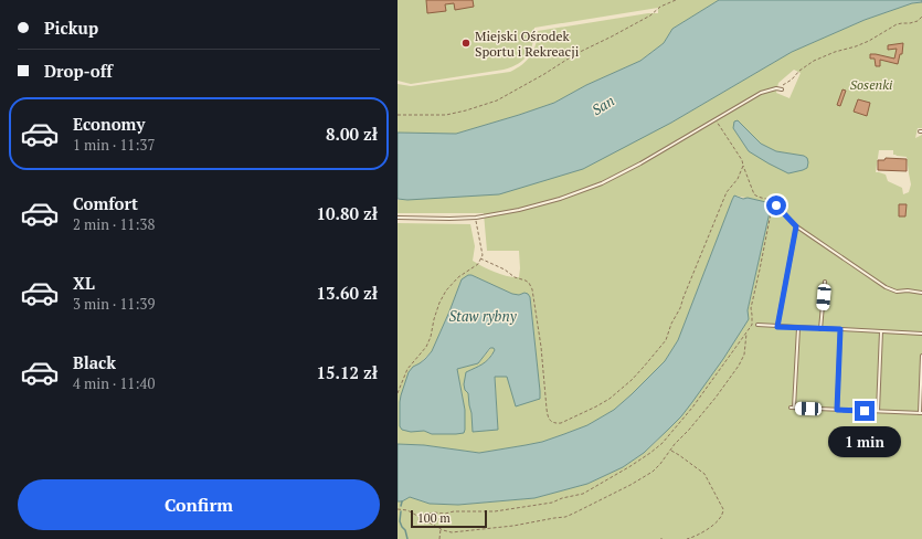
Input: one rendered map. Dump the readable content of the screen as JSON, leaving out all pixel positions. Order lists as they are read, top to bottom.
{
  "water": ["San", "Staw rybny"],
  "parks": ["Sosenki"],
  "places": ["Miejski Ośrodek Sportu i Rekreacji"],
  "scale_bar": "100 m",
  "page": {
    "banner": ["Pickup", "Drop-off"],
    "list": [
      {
        "name": "Economy",
        "note": "1 min · 11:37",
        "value": "8.00 zł"
      },
      {
        "name": "Comfort",
        "note": "2 min · 11:38",
        "value": "10.80 zł"
      },
      {
        "name": "XL",
        "note": "3 min · 11:39",
        "value": "13.60 zł"
      },
      {
        "name": "Black",
        "note": "4 min · 11:40",
        "value": "15.12 zł"
      }
    ],
    "bubble": "1 min",
    "buttons": "Confirm",
    "scale": "100 m"
  }
}
